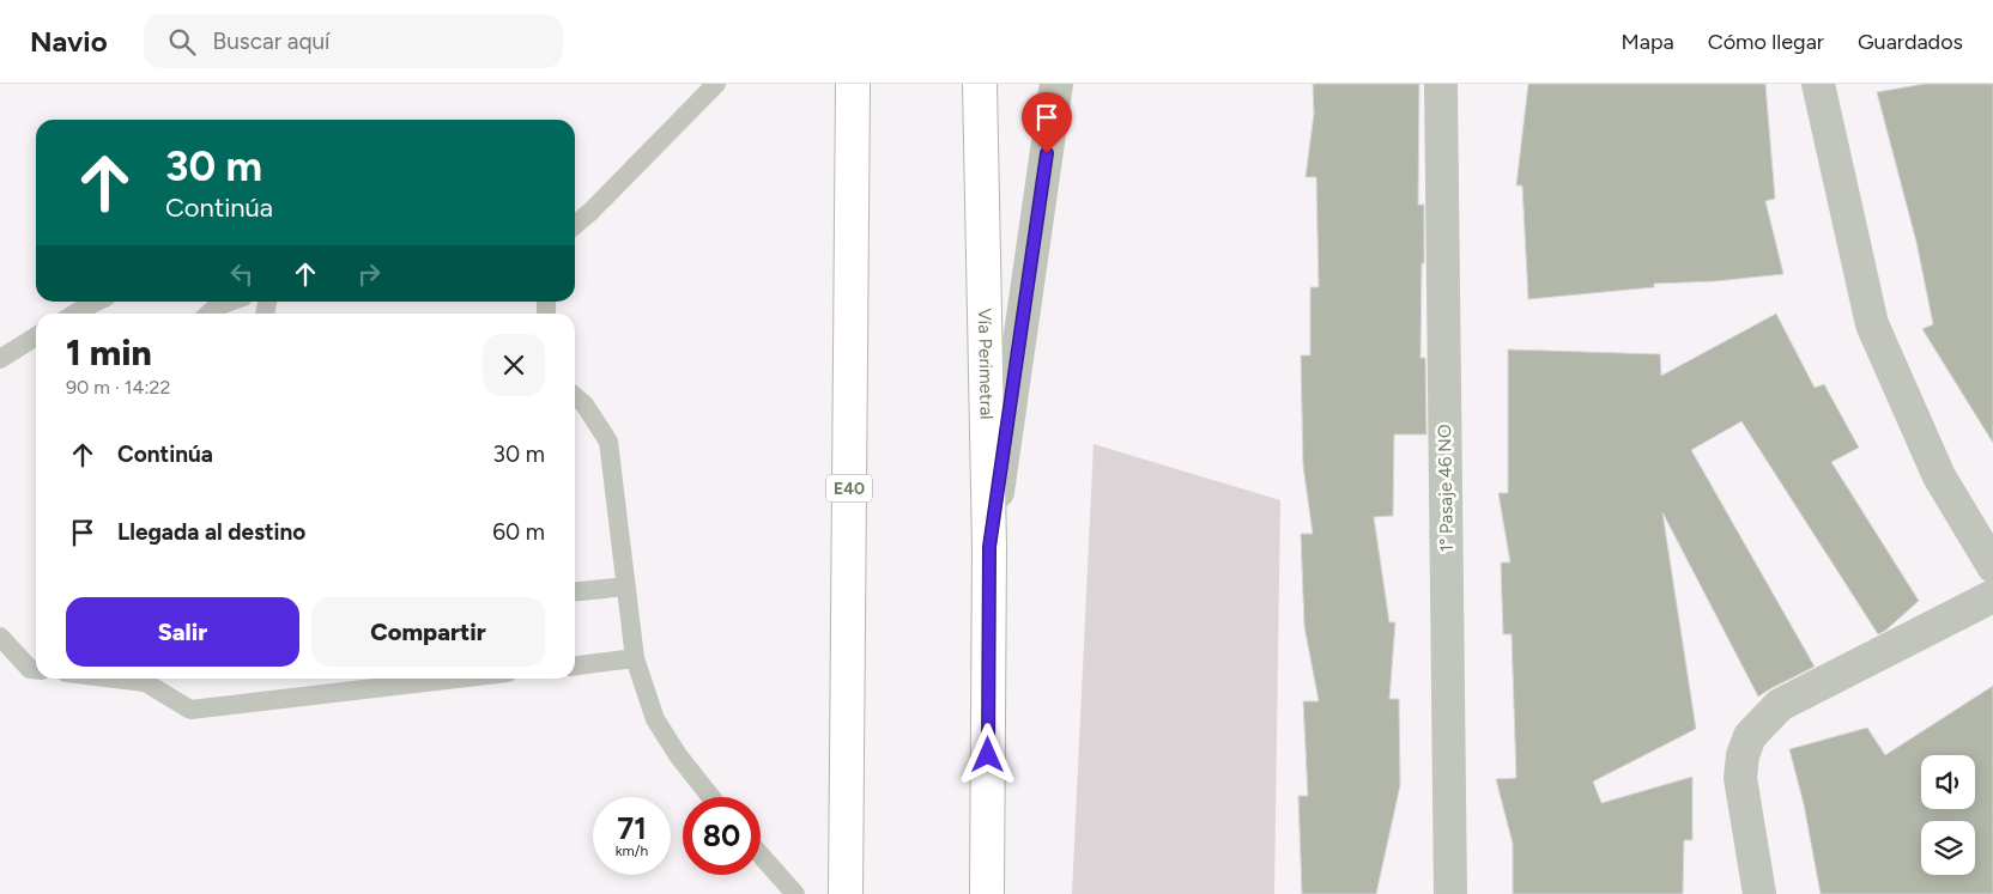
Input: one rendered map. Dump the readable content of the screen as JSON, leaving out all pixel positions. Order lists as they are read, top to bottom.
{
  "streets": {
    "highway": ["Vía Perimetral", "E40"],
    "street": ["1° Pasaje 46 NO"]
  },
  "page": {
    "header": "Navio",
    "search": "Buscar aquí",
    "nav": ["Mapa", "Cómo llegar", "Guardados"],
    "turn": ["30 m", "Continúa"],
    "heading": ["1 min", "90 m · 14:22"],
    "list": [
      {
        "name": "Continúa",
        "value": "30 m"
      },
      {
        "name": "Llegada al destino",
        "value": "60 m"
      }
    ],
    "buttons": ["Salir", "Compartir"],
    "speed": "71 km/h",
    "limit": "80"
  }
}
